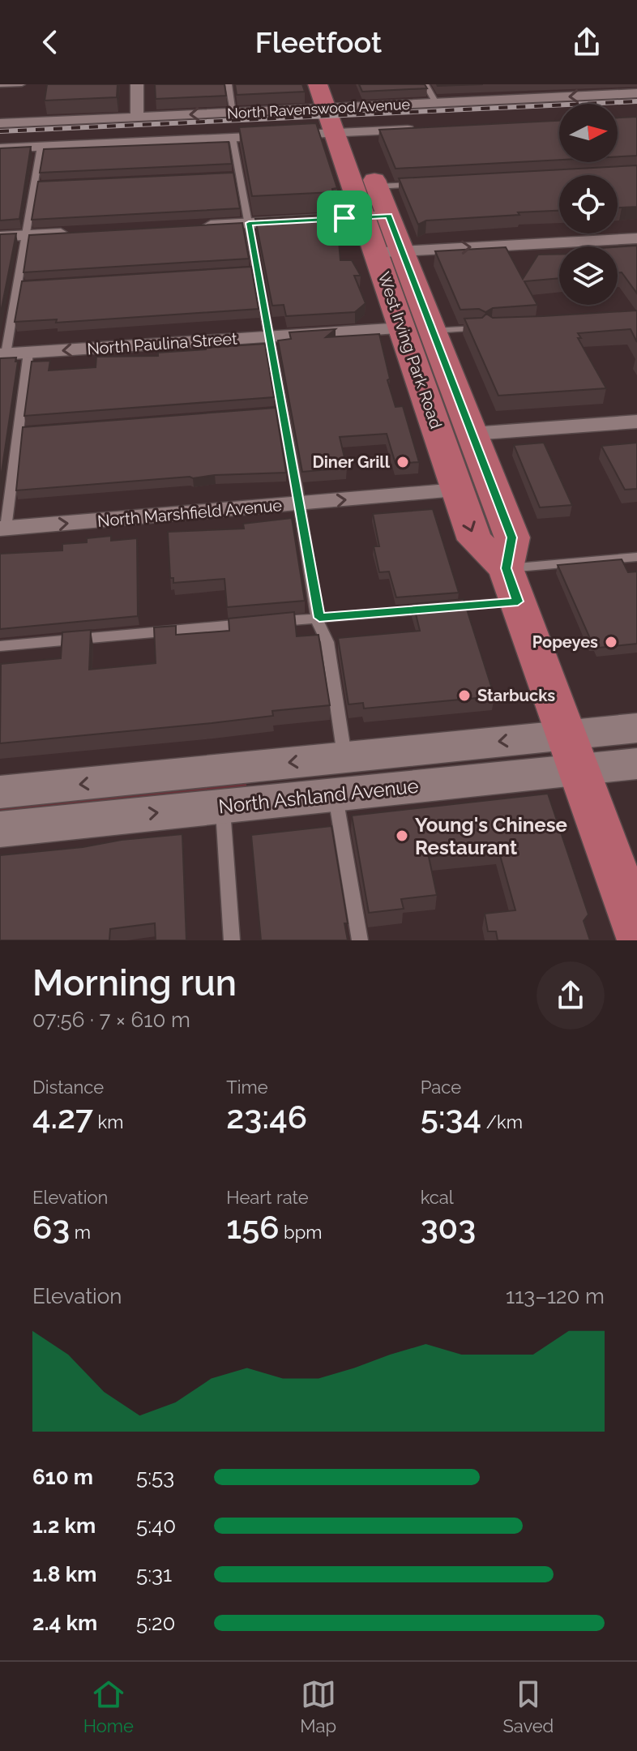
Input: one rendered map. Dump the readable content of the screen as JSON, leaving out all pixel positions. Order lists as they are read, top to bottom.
{
  "streets": {
    "main road": ["West Irving Park Road", "North Ashland Avenue"],
    "street": ["North Ravenswood Avenue", "North Paulina Street", "North Marshfield Avenue"]
  },
  "crossings": [
    ["North Ravenswood Avenue", "West Irving Park Road"],
    ["North Paulina Street", "West Irving Park Road"],
    ["West Irving Park Road", "North Marshfield Avenue"],
    ["West Irving Park Road", "North Ashland Avenue"]
  ],
  "one_way": ["North Marshfield Avenue"],
  "places": [
    "Diner Grill",
    "Popeyes",
    "Starbucks",
    "Young's Chinese Restaurant"
  ],
  "north": "right",
  "page": {
    "header": "Fleetfoot",
    "heading": ["Morning run", "07:56 · 7 × 610 m"],
    "stats": [
      ["Distance", "4.27 km"],
      ["Time", "23:46"],
      ["Pace", "5:34 /km"],
      ["Elevation", "63 m"],
      ["Heart rate", "156 bpm"],
      ["kcal", "303"]
    ],
    "chart": ["Elevation", "113–120 m"],
    "list": [
      {
        "name": "610 m",
        "note": "5:53"
      },
      {
        "name": "1.2 km",
        "note": "5:40"
      },
      {
        "name": "1.8 km",
        "note": "5:31"
      },
      {
        "name": "2.4 km",
        "note": "5:20"
      }
    ],
    "tabs": ["Home", "Map", "Saved"]
  }
}
